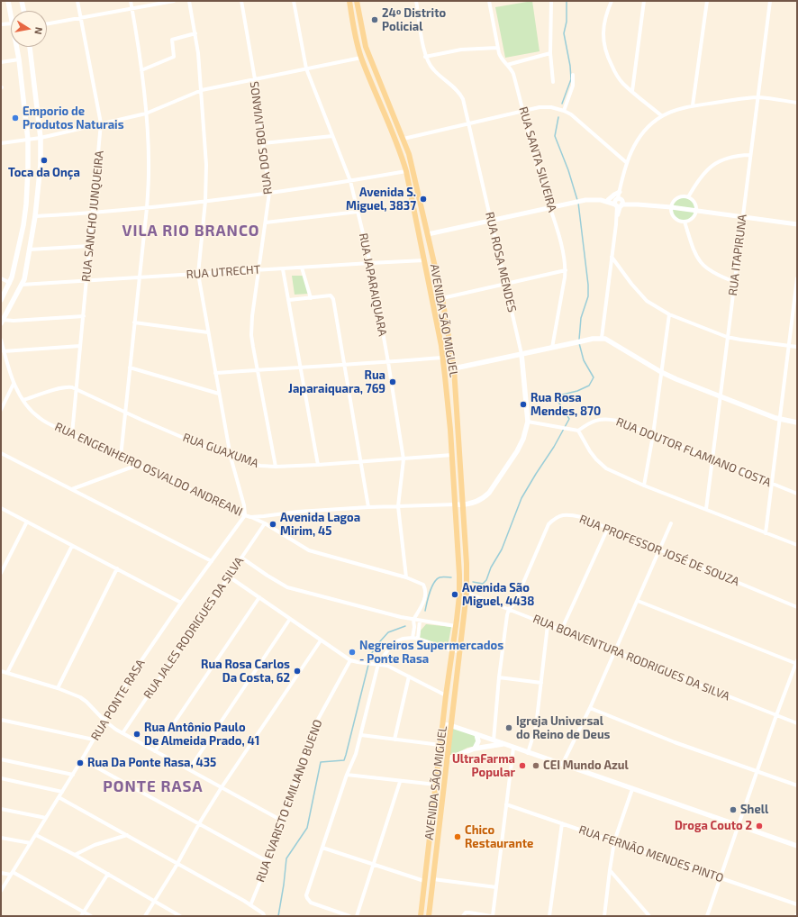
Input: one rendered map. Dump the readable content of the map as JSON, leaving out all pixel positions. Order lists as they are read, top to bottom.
{
  "streets": {
    "main road": ["RUA ROSA MENDES", "AVENIDA SÃO MIGUEL"],
    "street": [
      "RUA DOS BOLIVIANOS",
      "RUA SANTA SILVEIRA",
      "RUA SANCHO JUNQUEIRA",
      "RUA ITAPIRUNA",
      "RUA UTRECHT",
      "RUA JAPARAIQUARA",
      "RUA GUAXUMA",
      "RUA DOUTOR FLAMIANO COSTA",
      "RUA ENGENHEIRO OSVALDO ANDREANI",
      "RUA PROFESSOR JOSÉ DE SOUZA",
      "RUA JALES RODRIGUES DA SILVA",
      "RUA BOAVENTURA RODRIGUES DA SILVA",
      "RUA PONTE RASA",
      "RUA EVARISTO EMILIANO BUENO",
      "RUA FERNÃO MENDES PINTO"
    ]
  },
  "crossings": [
    ["RUA DOS BOLIVIANOS", "RUA UTRECHT"],
    ["RUA DOS BOLIVIANOS", "RUA GUAXUMA"],
    ["RUA SANCHO JUNQUEIRA", "RUA UTRECHT"],
    ["RUA SANCHO JUNQUEIRA", "RUA GUAXUMA"],
    ["RUA SANCHO JUNQUEIRA", "RUA ENGENHEIRO OSVALDO ANDREANI"],
    ["RUA ITAPIRUNA", "RUA DOUTOR FLAMIANO COSTA"],
    ["RUA ROSA MENDES", "AVENIDA SÃO MIGUEL"],
    ["RUA ROSA MENDES", "RUA ENGENHEIRO OSVALDO ANDREANI"],
    ["RUA UTRECHT", "RUA JAPARAIQUARA"],
    ["RUA UTRECHT", "AVENIDA SÃO MIGUEL"],
    ["RUA JAPARAIQUARA", "RUA GUAXUMA"],
    ["RUA JAPARAIQUARA", "RUA ENGENHEIRO OSVALDO ANDREANI"],
    ["AVENIDA SÃO MIGUEL", "RUA GUAXUMA"],
    ["AVENIDA SÃO MIGUEL", "RUA ENGENHEIRO OSVALDO ANDREANI"],
    ["AVENIDA SÃO MIGUEL", "RUA BOAVENTURA RODRIGUES DA SILVA"],
    ["RUA GUAXUMA", "RUA ENGENHEIRO OSVALDO ANDREANI"],
    ["RUA ENGENHEIRO OSVALDO ANDREANI", "RUA PONTE RASA"],
    ["RUA PROFESSOR JOSÉ DE SOUZA", "RUA BOAVENTURA RODRIGUES DA SILVA"]
  ],
  "districts": ["VILA RIO BRANCO", "PONTE RASA"],
  "places": [
    "24º Distrito Policial",
    "Emporio de Produtos Naturais",
    "Toca da Onça",
    "Avenida S. Miguel, 3837",
    "Rua Japaraiquara, 769",
    "Rua Rosa Mendes, 870",
    "Avenida Lagoa Mirim, 45",
    "Avenida São Miguel, 4438",
    "Negreiros Supermercados - Ponte Rasa",
    "Rua Rosa Carlos Da Costa, 62",
    "Igreja Universal do Reino de Deus",
    "Rua Antônio Paulo De Almeida Prado, 41",
    "Rua Da Ponte Rasa, 435",
    "UltraFarma Popular",
    "CEI Mundo Azul",
    "Shell",
    "Droga Couto 2",
    "Chico Restaurante"
  ],
  "north": "right"
}
